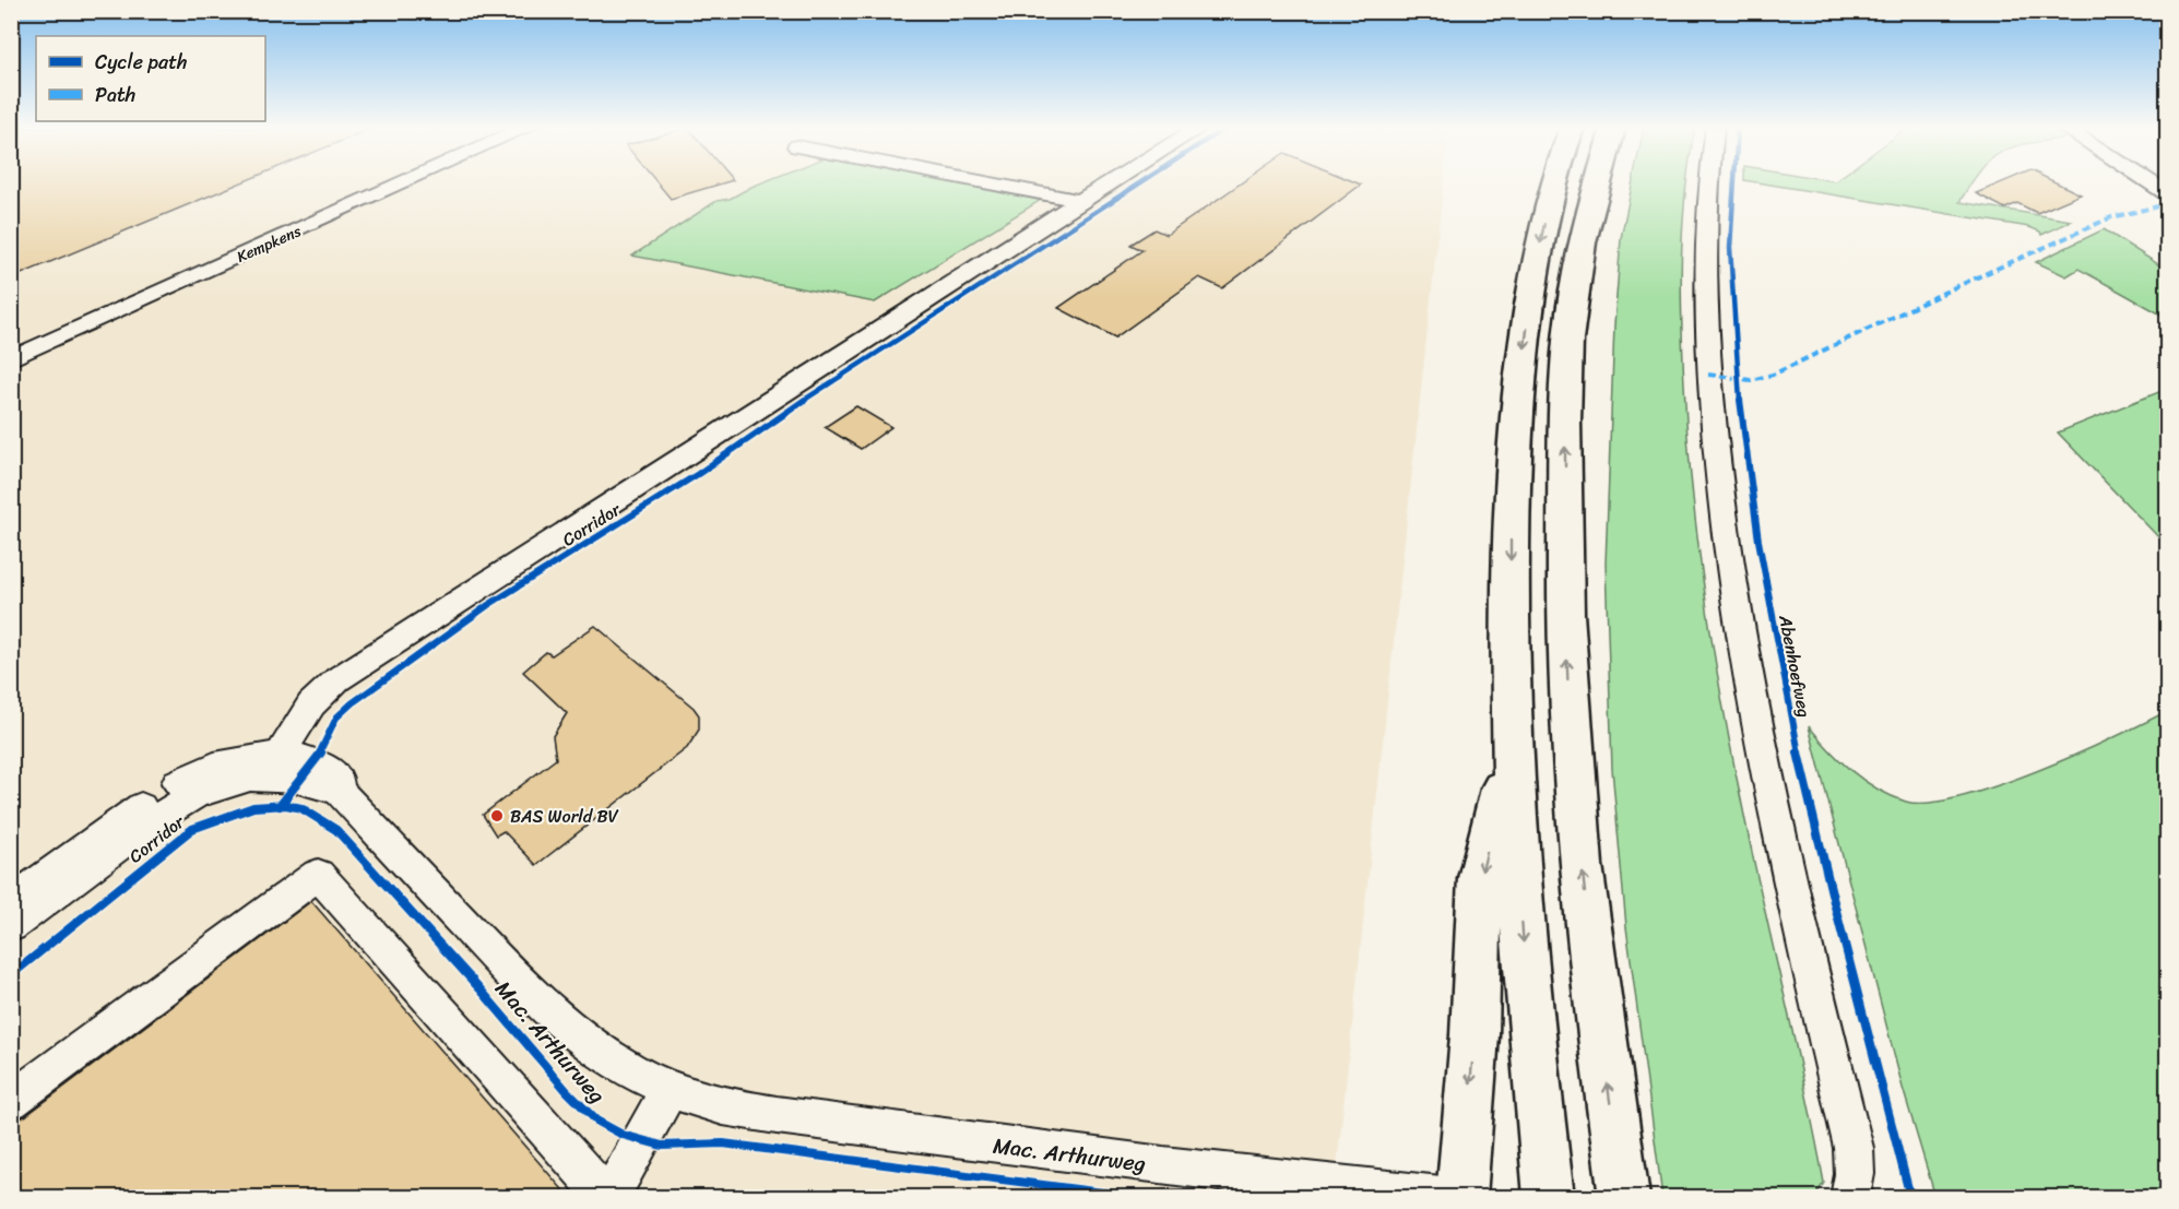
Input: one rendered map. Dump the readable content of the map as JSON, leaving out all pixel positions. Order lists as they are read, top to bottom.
{
  "streets": {
    "street": ["Kempkens", "Corridor", "Mac. Arthurweg"],
    "cycle path": ["Abenhoefweg"]
  },
  "crossings": [
    ["Corridor", "Mac. Arthurweg"]
  ],
  "places": ["BAS World BV"],
  "legend": ["Cycle path", "Path"]
}
